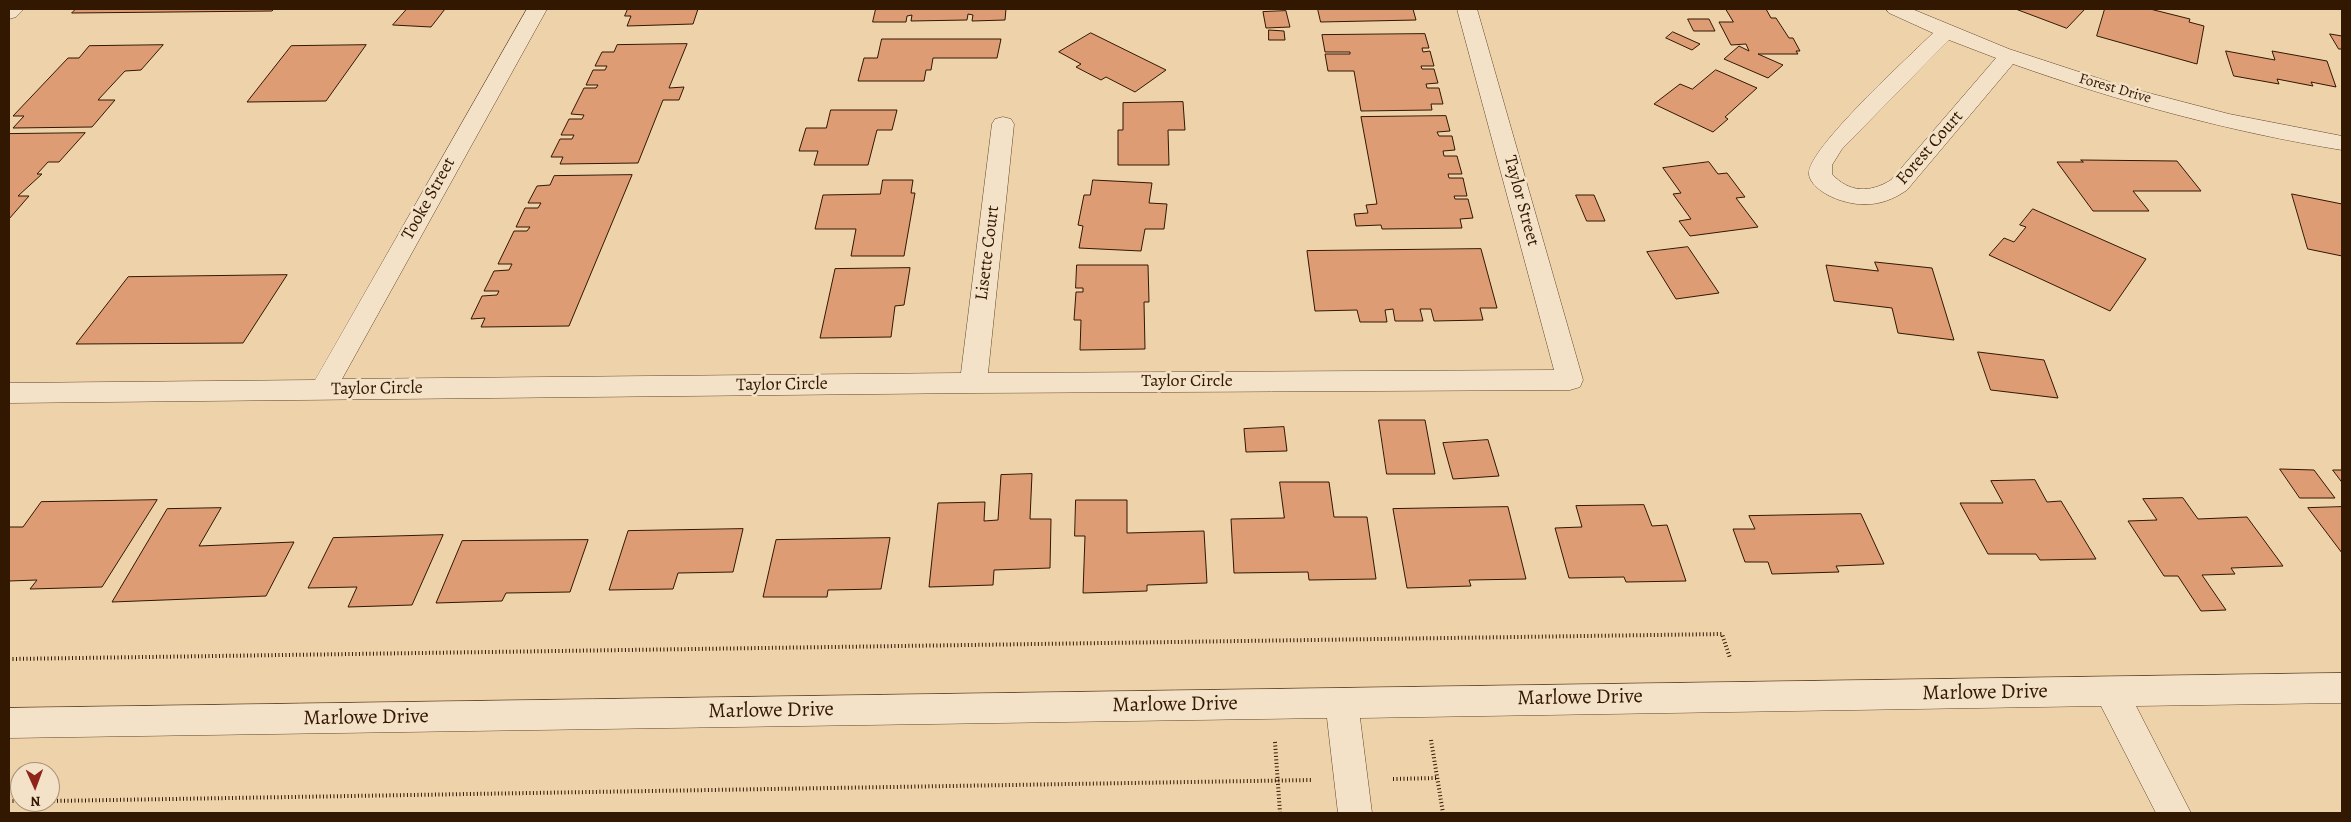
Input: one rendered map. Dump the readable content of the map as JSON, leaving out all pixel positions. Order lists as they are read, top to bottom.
{
  "streets": {
    "street": [
      "Forest Drive",
      "Forest Court",
      "Tooke Street",
      "Taylor Street",
      "Lisette Court",
      "Taylor Circle",
      "Marlowe Drive"
    ]
  },
  "crossings": [
    ["Forest Drive", "Forest Court"],
    ["Tooke Street", "Taylor Circle"],
    ["Taylor Street", "Taylor Circle"],
    ["Lisette Court", "Taylor Circle"]
  ],
  "north": "bottom"
}
